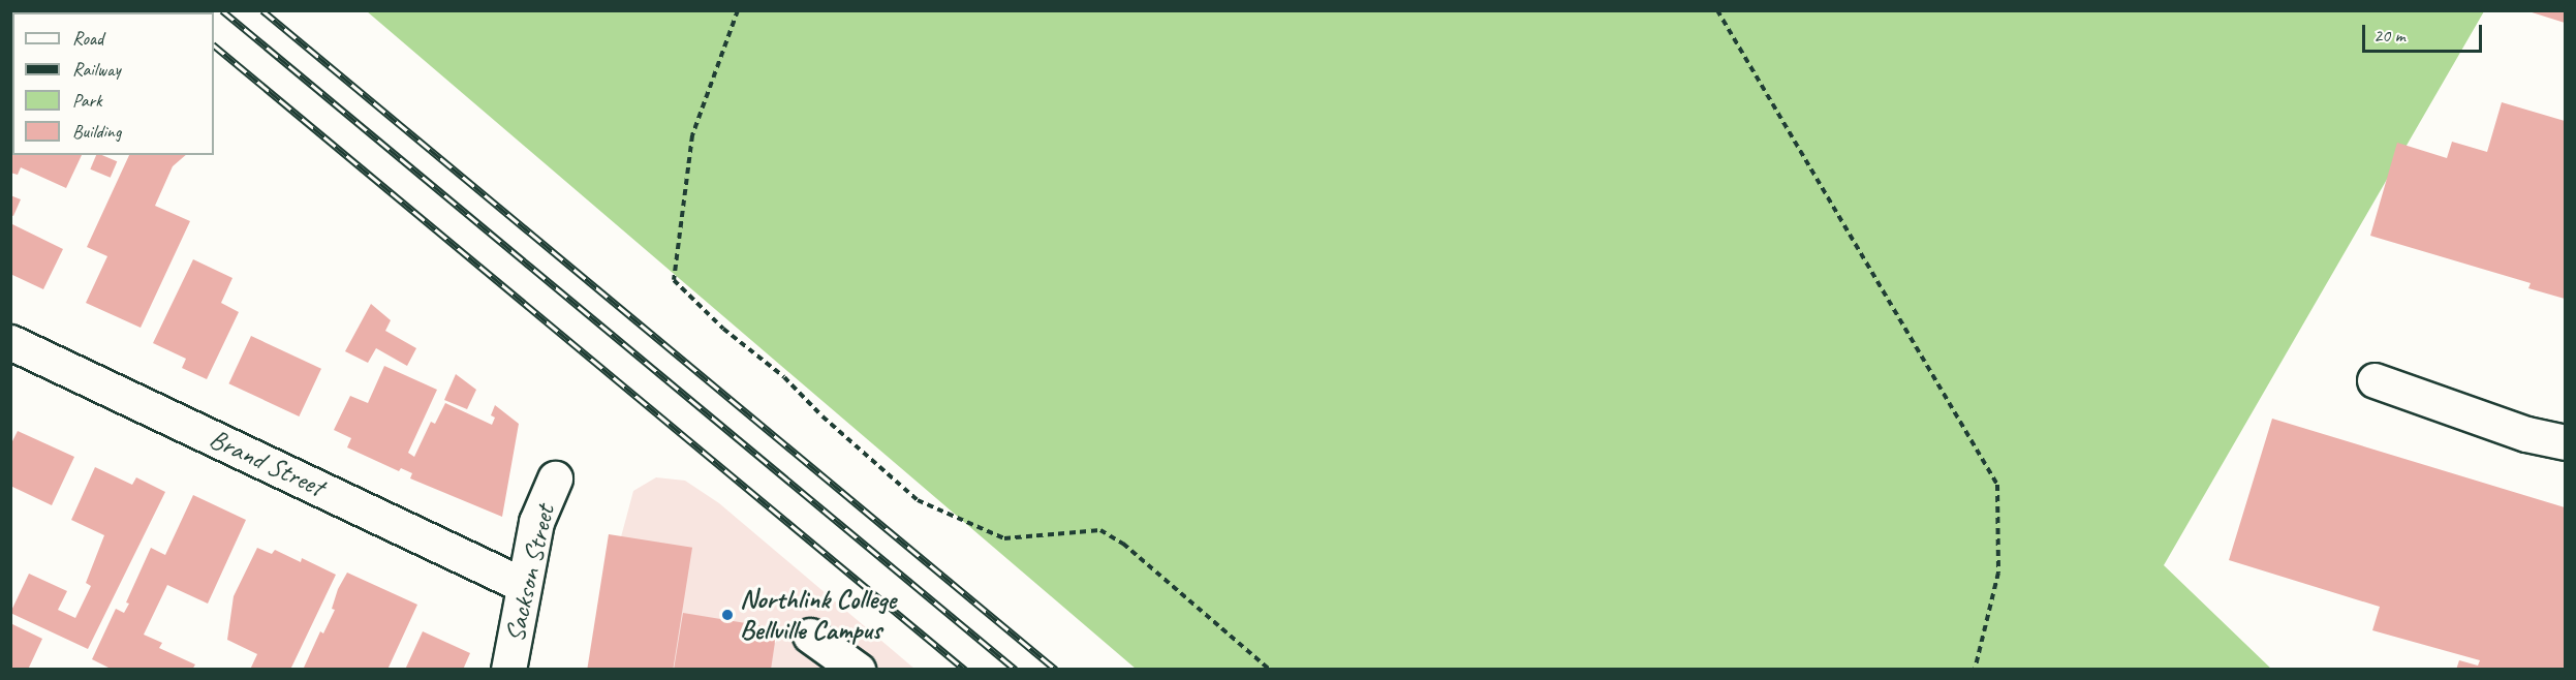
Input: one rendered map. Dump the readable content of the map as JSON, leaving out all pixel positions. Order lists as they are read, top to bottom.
{
  "streets": {
    "street": ["Brand Street", "Sackson Street"]
  },
  "crossings": [
    ["Brand Street", "Sackson Street"]
  ],
  "places": ["Northlink College Bellville Campus"],
  "legend": [
    "Road",
    "Railway",
    "Park",
    "Building"
  ],
  "scale_bar": "20 m"
}
